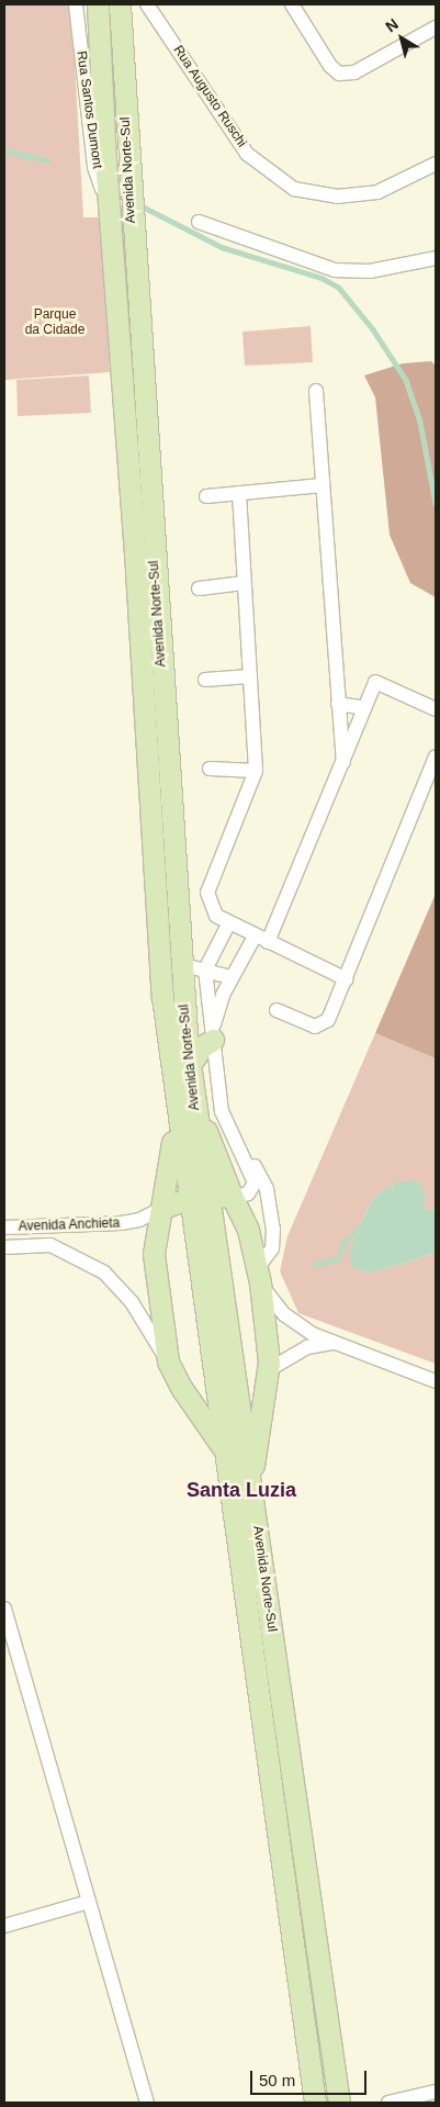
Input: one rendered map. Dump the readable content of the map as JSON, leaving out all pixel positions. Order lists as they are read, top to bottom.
{
  "streets": {
    "main road": ["Avenida Norte-Sul"],
    "street": ["Rua Augusto Ruschi", "Rua Santos Dumont", "Avenida Anchieta"]
  },
  "crossings": [
    ["Rua Santos Dumont", "Avenida Norte-Sul"]
  ],
  "districts": ["Santa Luzia"],
  "parks": ["Parque da Cidade"],
  "scale_bar": "50 m",
  "north": "top left"
}
